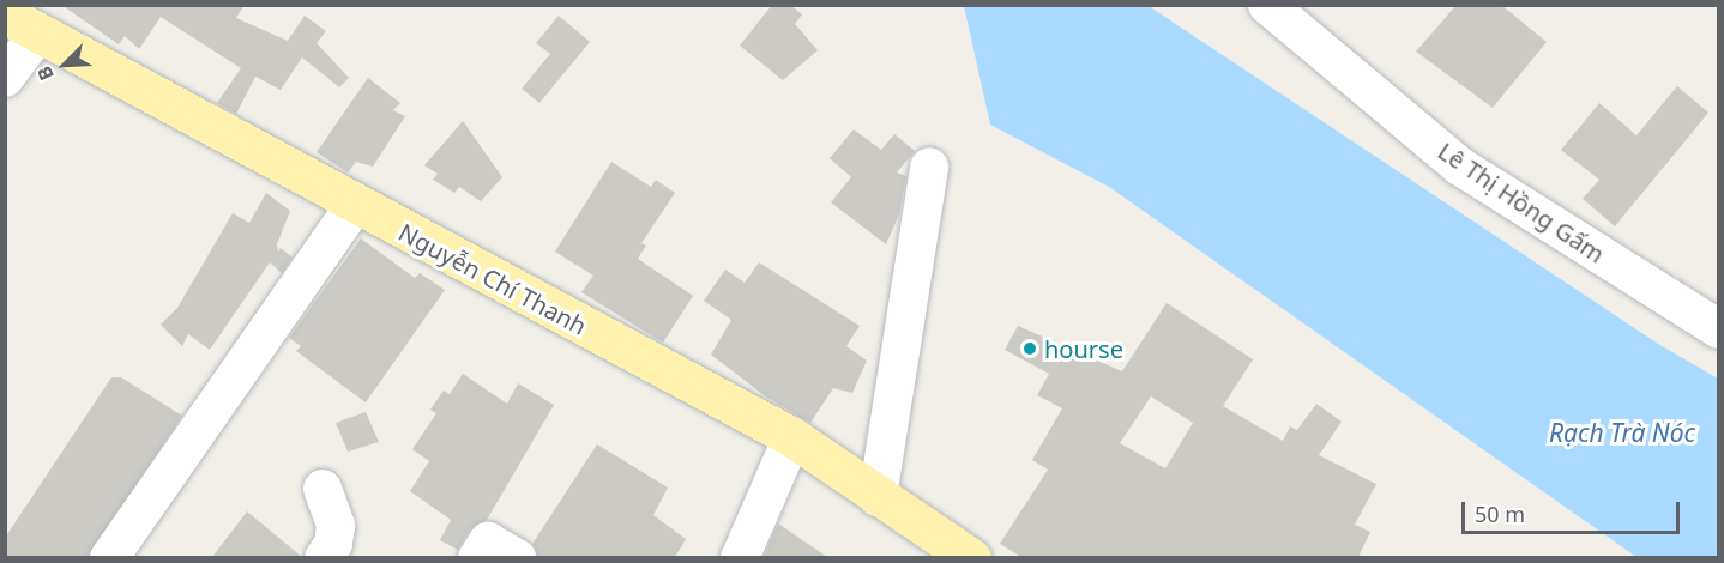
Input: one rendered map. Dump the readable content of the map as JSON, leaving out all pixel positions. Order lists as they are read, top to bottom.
{
  "streets": {
    "main road": ["Nguyễn Chí Thanh"],
    "street": ["Lê Thị Hồng Gấm"]
  },
  "water": ["Rạch Trà Nóc"],
  "places": ["hourse"],
  "scale_bar": "50 m",
  "north": "bottom left"
}
